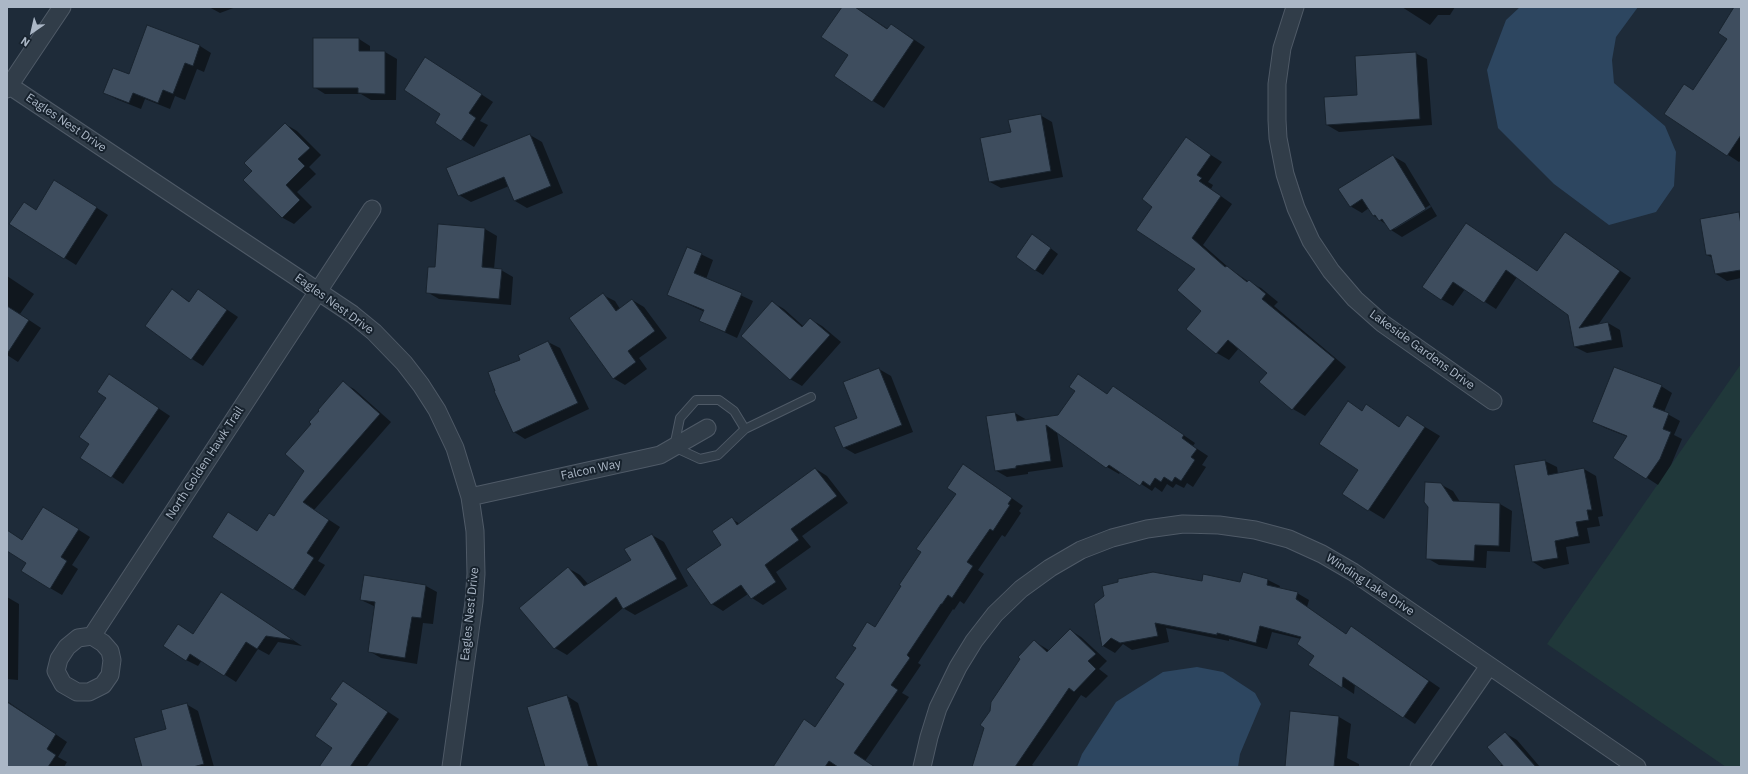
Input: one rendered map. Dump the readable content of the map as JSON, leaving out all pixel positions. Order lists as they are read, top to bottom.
{
  "streets": {
    "street": [
      "Eagles Nest Drive",
      "Lakeside Gardens Drive",
      "North Golden Hawk Trail",
      "Falcon Way",
      "Winding Lake Drive"
    ]
  },
  "crossings": [
    ["Eagles Nest Drive", "North Golden Hawk Trail"],
    ["Eagles Nest Drive", "Falcon Way"]
  ],
  "north": "bottom left"
}
